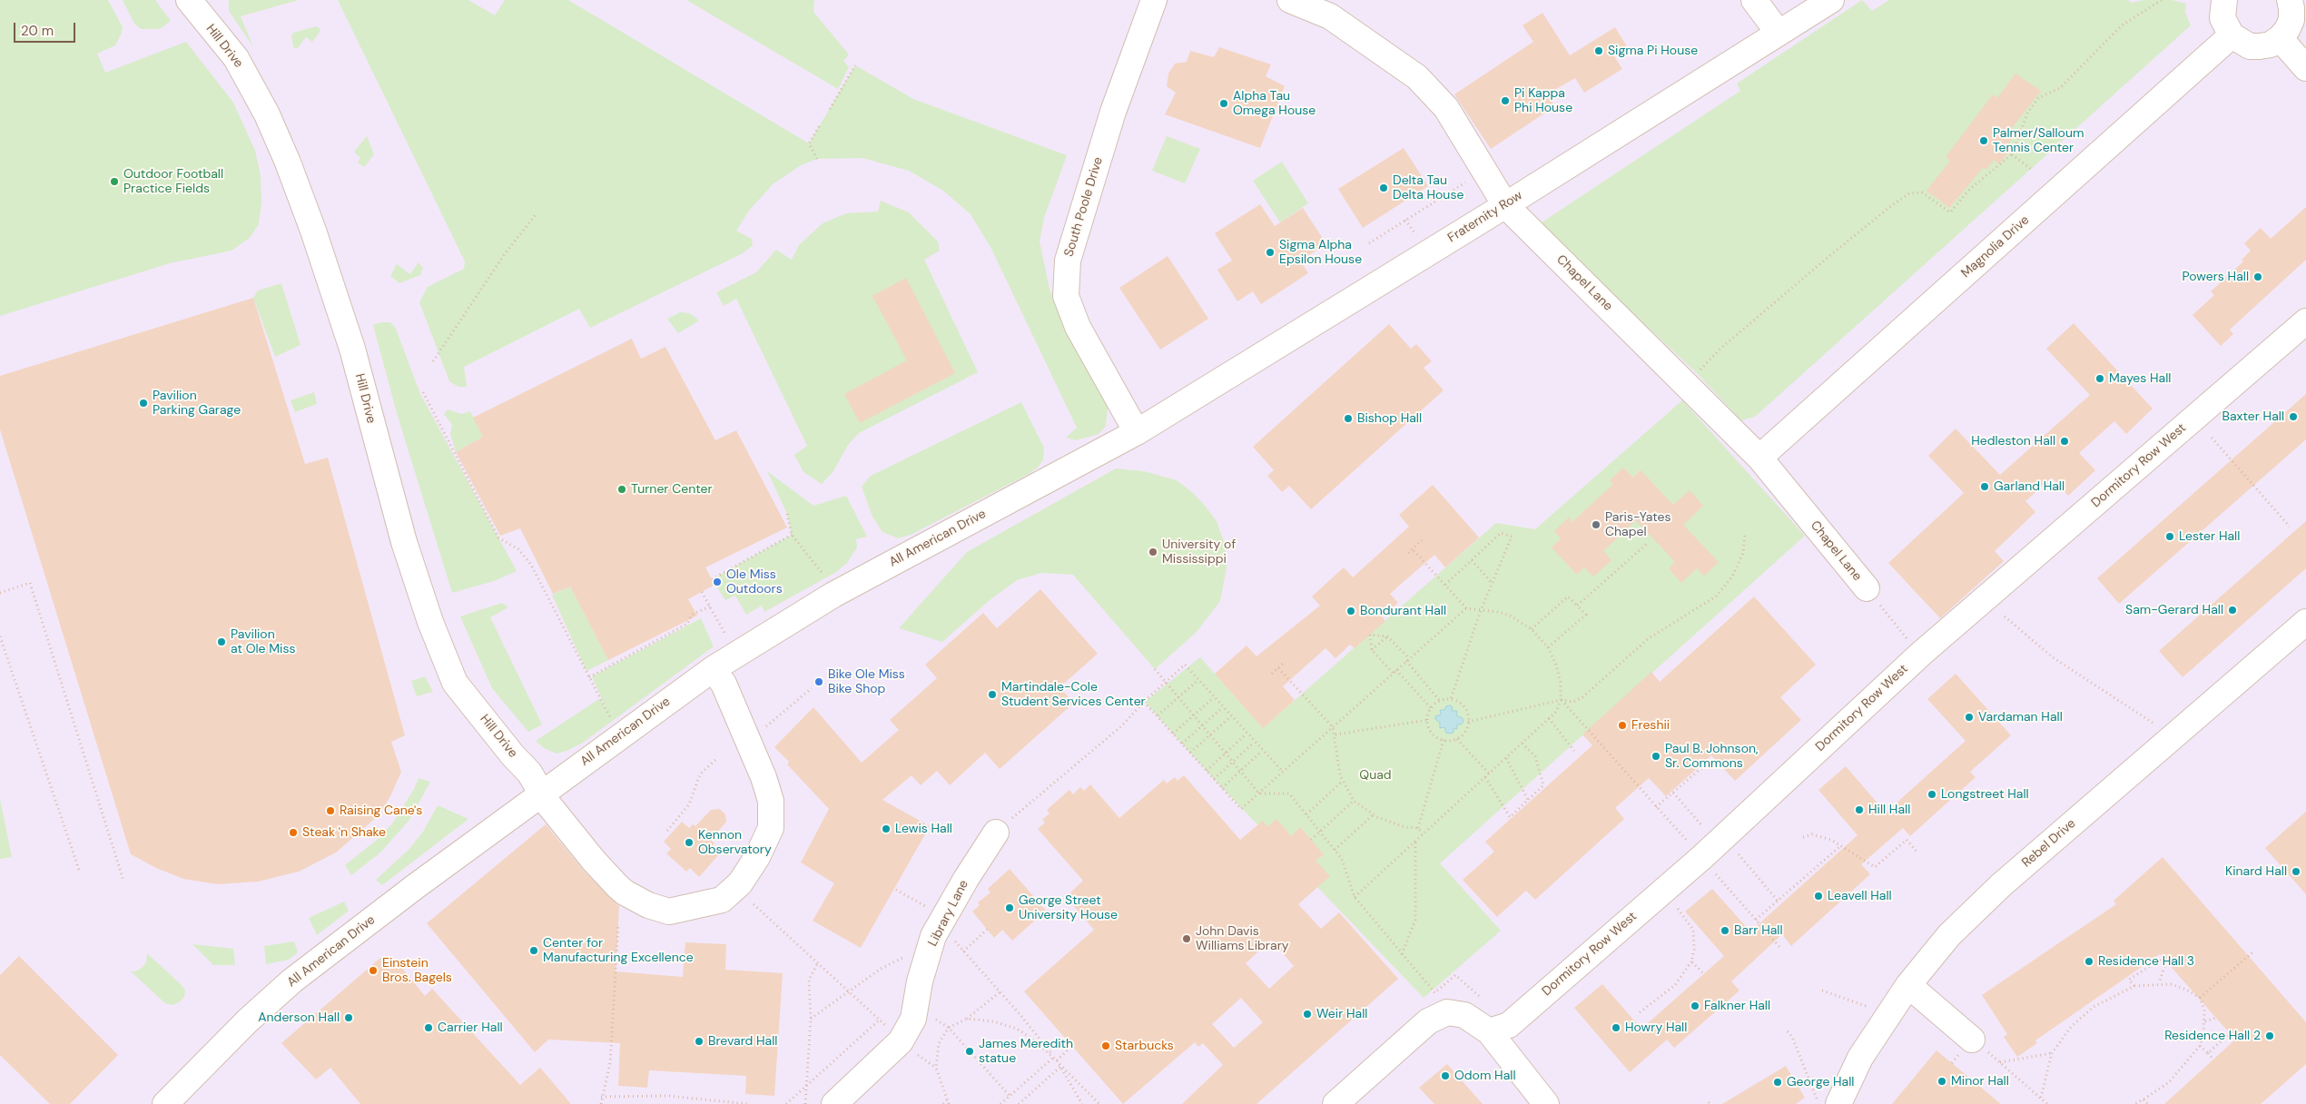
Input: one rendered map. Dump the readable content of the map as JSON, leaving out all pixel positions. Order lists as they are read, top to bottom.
{
  "streets": {
    "street": [
      "Hill Drive",
      "South Poole Drive",
      "Fraternity Row",
      "Magnolia Drive",
      "Chapel Lane",
      "Dormitory Row West",
      "All American Drive",
      "Rebel Drive",
      "Library Lane"
    ]
  },
  "crossings": [
    ["Hill Drive", "All American Drive"],
    ["South Poole Drive", "Fraternity Row"],
    ["South Poole Drive", "All American Drive"],
    ["Fraternity Row", "Chapel Lane"],
    ["Fraternity Row", "All American Drive"],
    ["Magnolia Drive", "Chapel Lane"]
  ],
  "parks": ["Quad"],
  "places": [
    "Sigma Pi House",
    "Pi Kappa Phi House",
    "Alpha Tau Omega House",
    "Palmer/Salloum Tennis Center",
    "Outdoor Football Practice Fields",
    "Delta Tau Delta House",
    "Sigma Alpha Epsilon House",
    "Powers Hall",
    "Mayes Hall",
    "Pavilion Parking Garage",
    "Baxter Hall",
    "Bishop Hall",
    "Hedleston Hall",
    "Garland Hall",
    "Turner Center",
    "Paris-Yates Chapel",
    "Lester Hall",
    "University of Mississippi",
    "Ole Miss Outdoors",
    "Sam-Gerard Hall",
    "Bondurant Hall",
    "Pavilion at Ole Miss",
    "Bike Ole Miss Bike Shop",
    "Martindale-Cole Student Services Center",
    "Vardaman Hall",
    "Freshii",
    "Paul B. Johnson, Sr. Commons",
    "Longstreet Hall",
    "Hill Hall",
    "Raising Cane's",
    "Lewis Hall",
    "Steak 'n Shake",
    "Kennon Observatory",
    "Kinard Hall",
    "Leavell Hall",
    "George Street University House",
    "Barr Hall",
    "John Davis Williams Library",
    "Center for Manufacturing Excellence",
    "Residence Hall 3",
    "Einstein Bros. Bagels",
    "Falkner Hall",
    "Weir Hall",
    "Anderson Hall",
    "Carrier Hall",
    "Howry Hall",
    "Residence Hall 2",
    "Brevard Hall",
    "Starbucks",
    "James Meredith statue",
    "Odom Hall",
    "Minor Hall",
    "George Hall"
  ],
  "scale_bar": "20 m"
}
